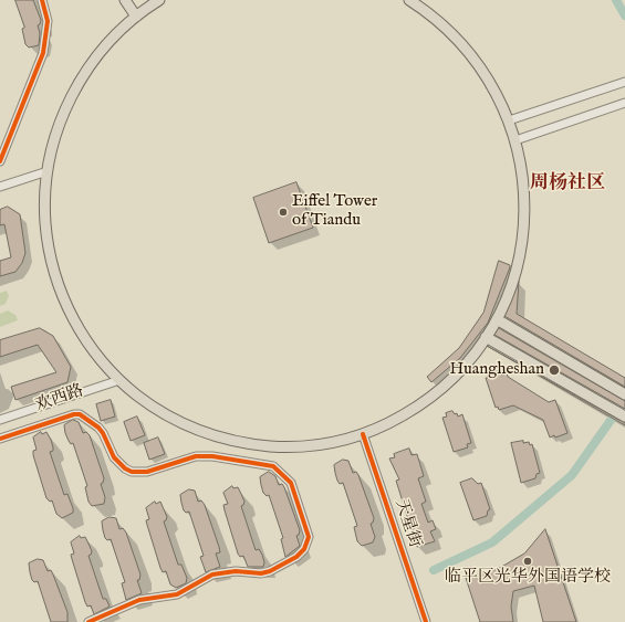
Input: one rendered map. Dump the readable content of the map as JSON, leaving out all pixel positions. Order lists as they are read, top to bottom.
{
  "streets": {
    "street": ["欢西路", "天星街"]
  },
  "districts": ["周杨社区"],
  "places": ["Eiffel Tower of Tiandu", "Huangheshan", "临平区光华外国语学校"]
}
